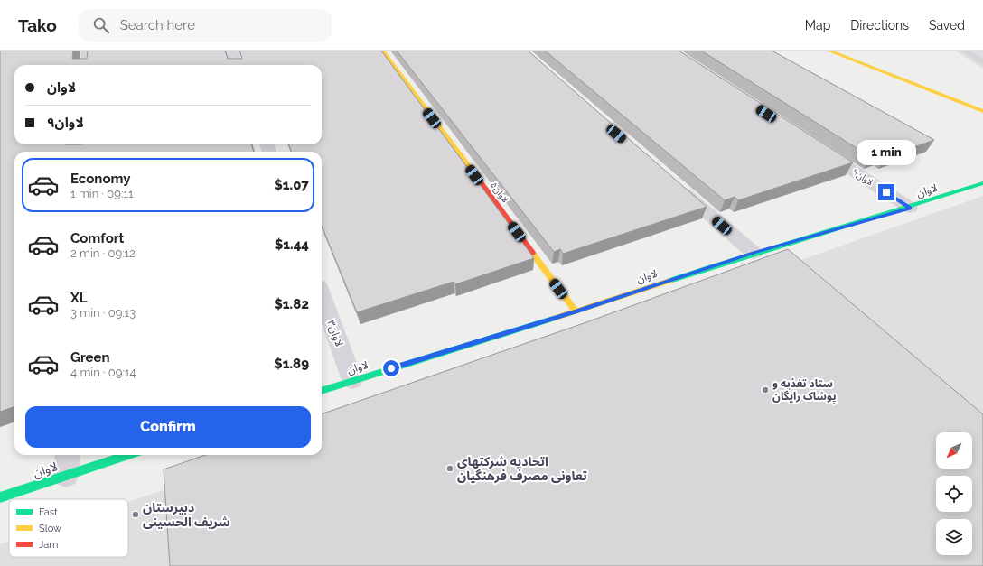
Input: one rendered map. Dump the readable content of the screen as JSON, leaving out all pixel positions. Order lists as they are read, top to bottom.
{
  "streets": {
    "street": [
      "۹لاوان",
      "لاوان",
      "۵لاوان",
      "۳لاوان"
    ]
  },
  "crossings": [
    ["۹لاوان", "لاوان"],
    ["لاوان", "۵لاوان"],
    ["لاوان", "۳لاوان"]
  ],
  "places": ["ستاد تغذیه و پوشاک رایگان", "اتحادیه شرکتهای تعاونی مصرف فرهنگیان", "دبیرستان شریف الحسینی"],
  "legend": ["Fast", "Slow", "Jam"],
  "north": "bottom left",
  "page": {
    "header": "Tako",
    "search": "Search here",
    "nav": ["Map", "Directions", "Saved"],
    "banner": ["لاوان", "۹لاوان"],
    "bubble": "1 min",
    "list": [
      {
        "name": "Economy",
        "note": "1 min · 09:11",
        "value": "$1.07"
      },
      {
        "name": "Comfort",
        "note": "2 min · 09:12",
        "value": "$1.44"
      },
      {
        "name": "XL",
        "note": "3 min · 09:13",
        "value": "$1.82"
      },
      {
        "name": "Green",
        "note": "4 min · 09:14",
        "value": "$1.89"
      }
    ],
    "buttons": "Confirm"
  }
}
